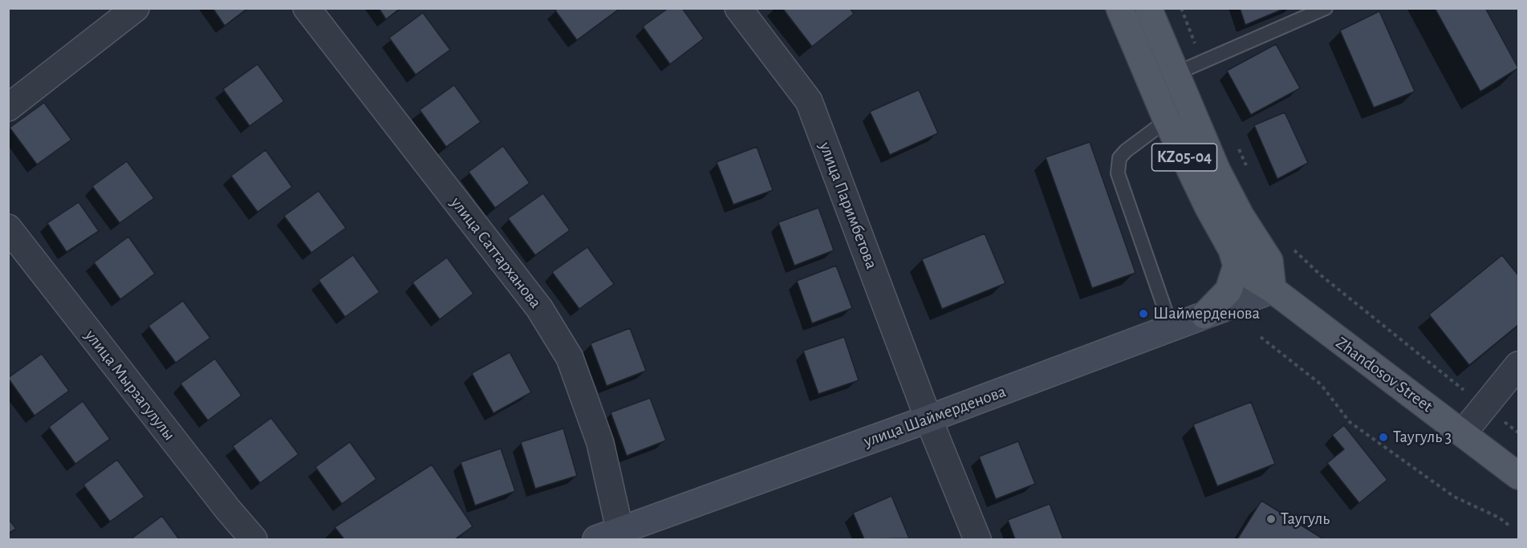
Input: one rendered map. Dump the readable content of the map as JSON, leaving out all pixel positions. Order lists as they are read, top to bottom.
{
  "streets": {
    "main road": ["KZ05-04", "Zhandosov Street"],
    "street": [
      "улица Паримбетова",
      "улица Саттарханова",
      "улица Мырзагулулы",
      "улица Шаймерденова"
    ]
  },
  "crossings": [
    ["KZ05-04", "Zhandosov Street"],
    ["KZ05-04", "улица Шаймерденова"],
    ["улица Паримбетова", "улица Шаймерденова"],
    ["улица Саттарханова", "улица Шаймерденова"],
    ["Zhandosov Street", "улица Шаймерденова"]
  ],
  "places": ["Шаймерденова", "Таугуль 3", "Таугуль"]
}
